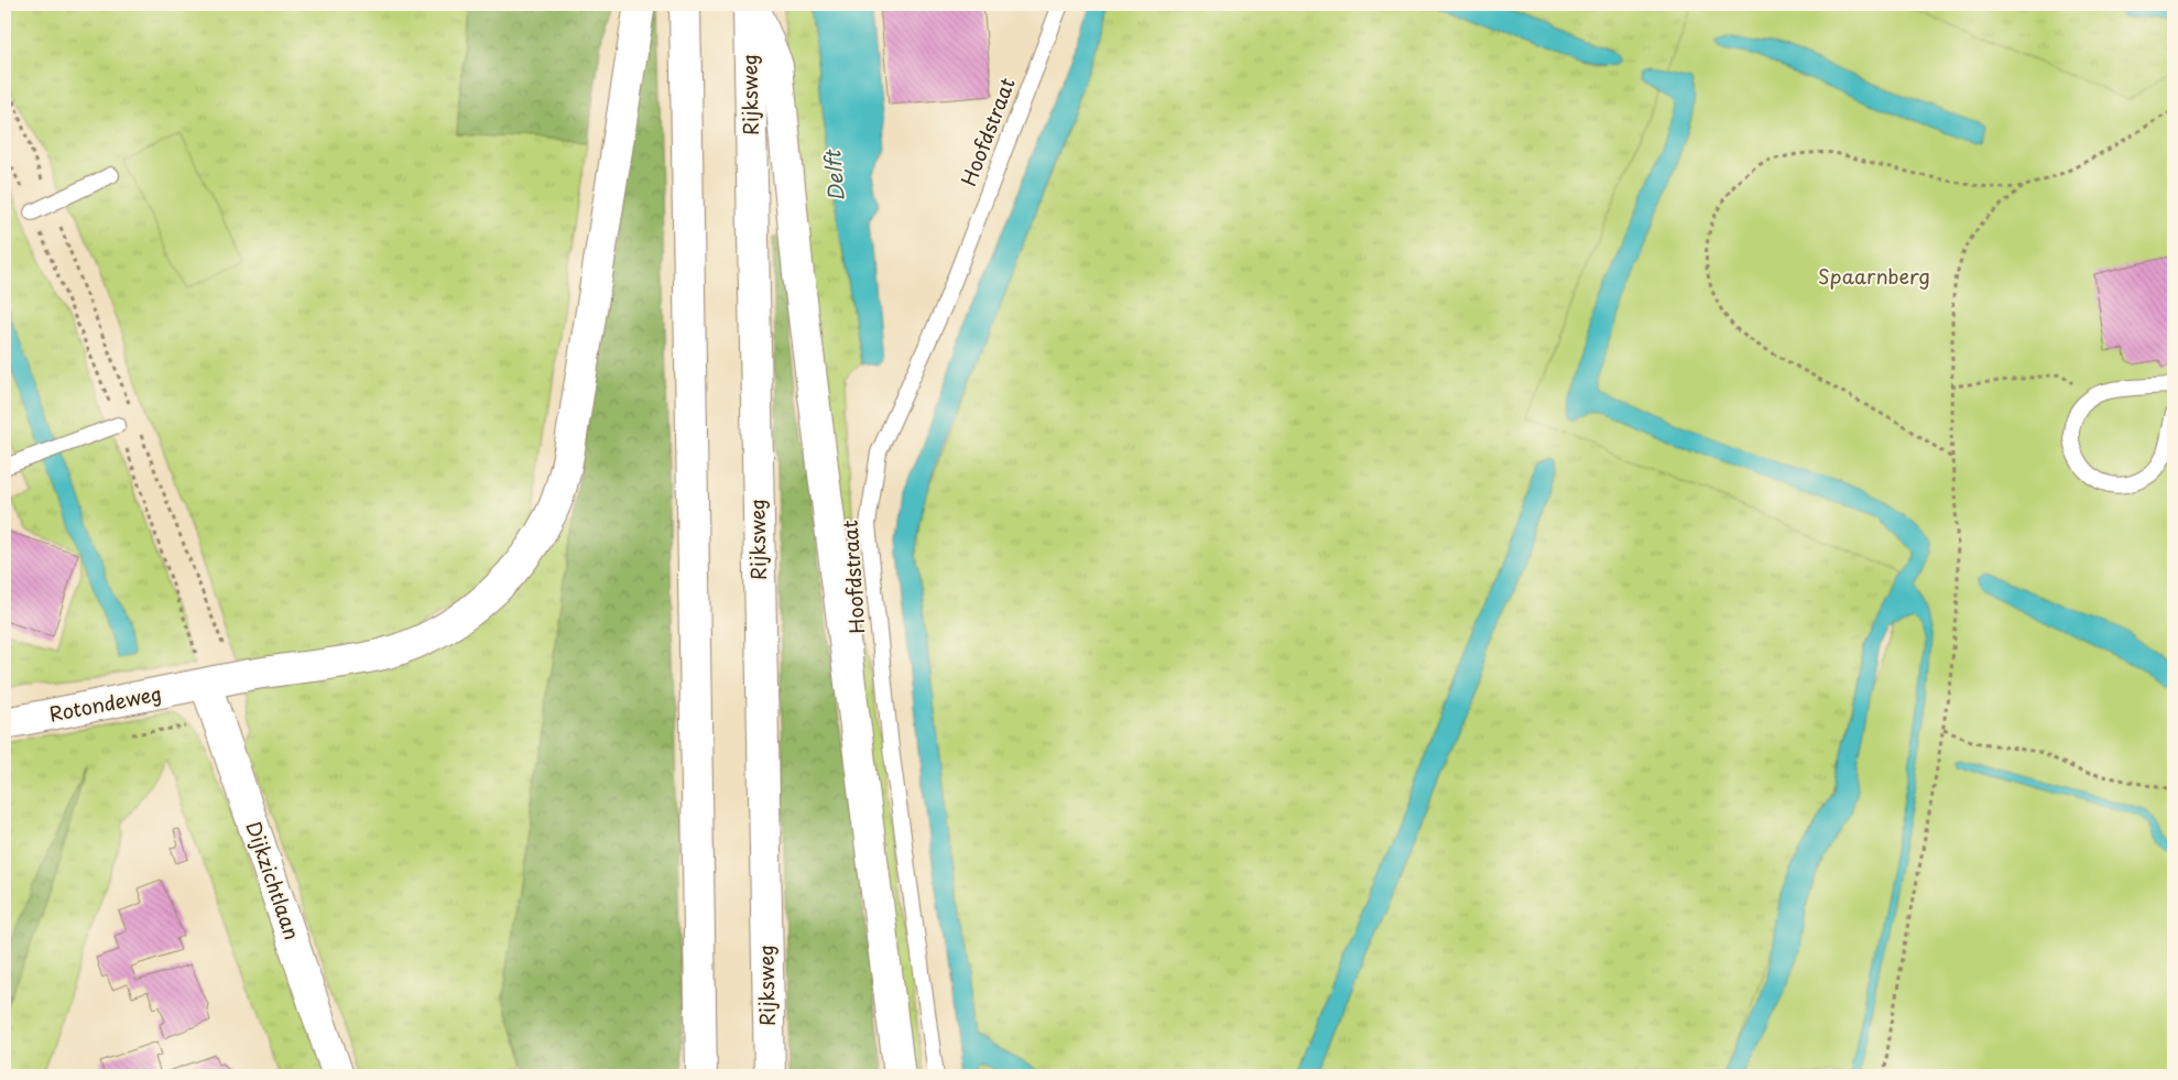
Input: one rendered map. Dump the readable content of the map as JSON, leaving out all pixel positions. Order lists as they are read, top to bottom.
{
  "streets": {
    "main road": ["Rijksweg", "Rotondeweg", "Dijkzichtlaan"],
    "lane": ["Hoofdstraat"]
  },
  "crossings": [
    ["Rotondeweg", "Dijkzichtlaan"]
  ],
  "water": ["Delft"],
  "parks": ["Spaarnberg"]
}
